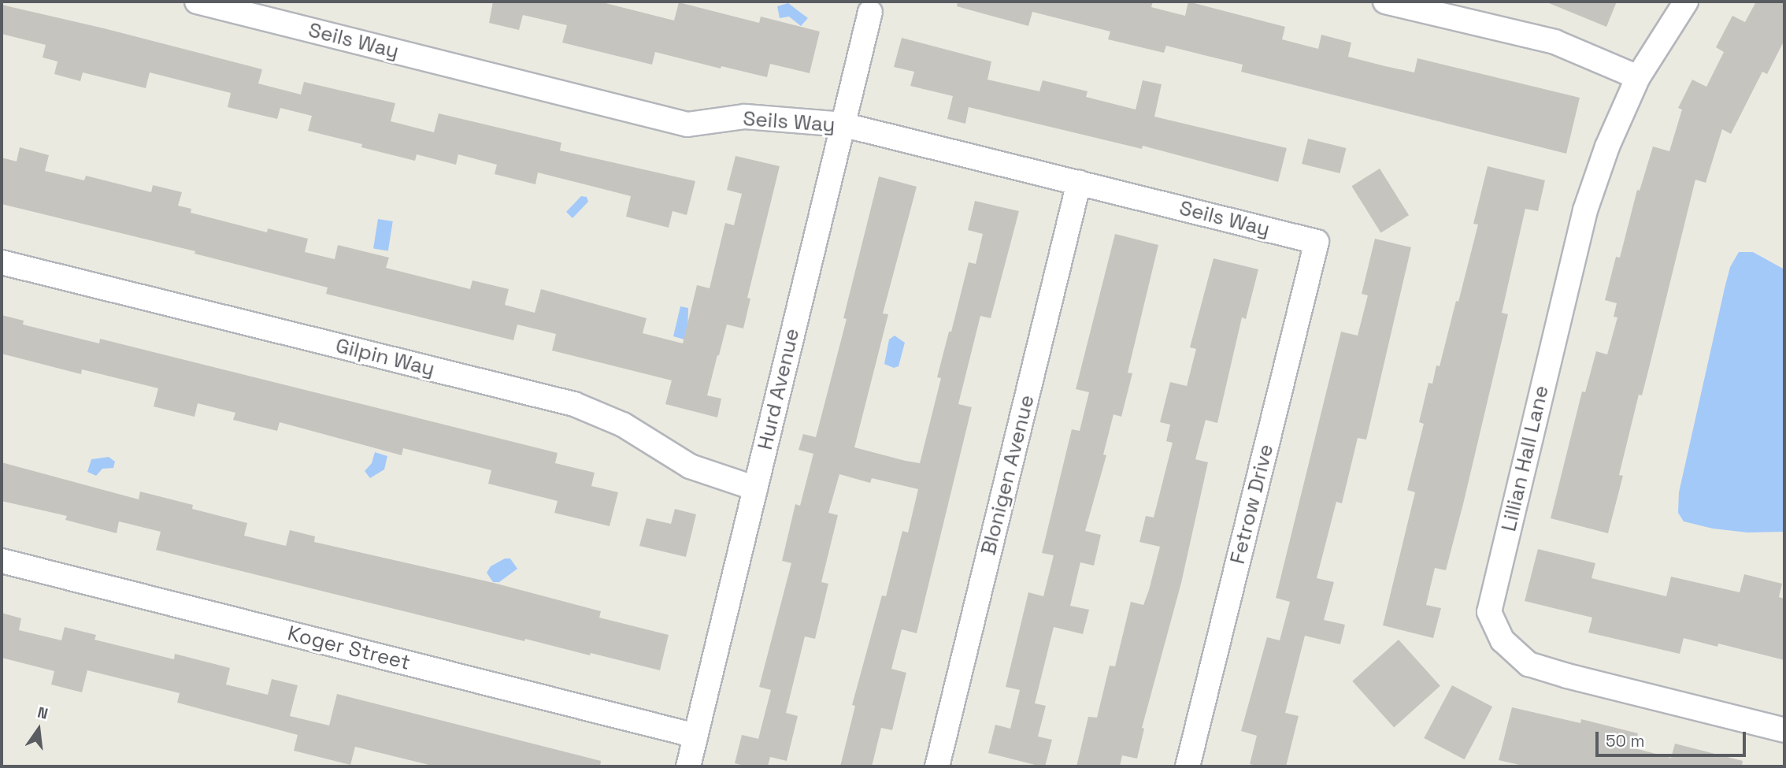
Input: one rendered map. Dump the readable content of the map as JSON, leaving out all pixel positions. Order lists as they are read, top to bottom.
{
  "streets": {
    "street": [
      "Seils Way",
      "Gilpin Way",
      "Hurd Avenue",
      "Lillian Hall Lane",
      "Blonigen Avenue",
      "Fetrow Drive",
      "Koger Street"
    ]
  },
  "crossings": [
    ["Seils Way", "Hurd Avenue"],
    ["Seils Way", "Blonigen Avenue"],
    ["Seils Way", "Fetrow Drive"],
    ["Gilpin Way", "Hurd Avenue"],
    ["Hurd Avenue", "Koger Street"]
  ],
  "scale_bar": "50 m",
  "north": "top"
}
